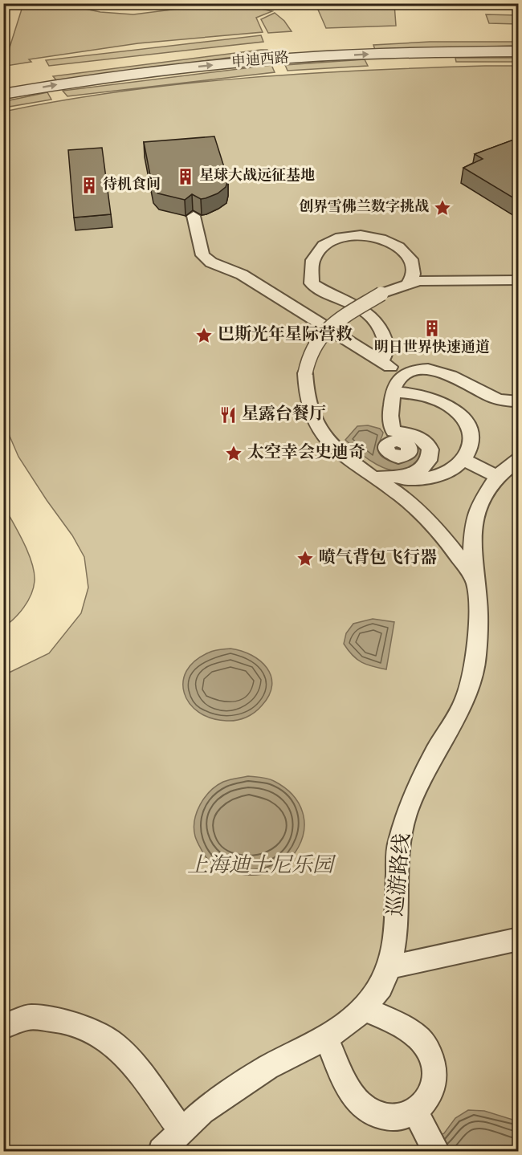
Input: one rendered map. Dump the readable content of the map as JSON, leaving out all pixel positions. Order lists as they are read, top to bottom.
{
  "streets": {
    "street": ["申迪西路", "巡游路线"]
  },
  "parks": ["上海迪士尼乐园"],
  "places": {
    "building": ["星球大战远征基地", "待机食间", "明日世界快速通道"],
    "place": [
      "创界雪佛兰数字挑战",
      "巴斯光年星际营救",
      "太空幸会史迪奇",
      "喷气背包飞行器"
    ],
    "restaurant": ["星露台餐厅"]
  }
}
